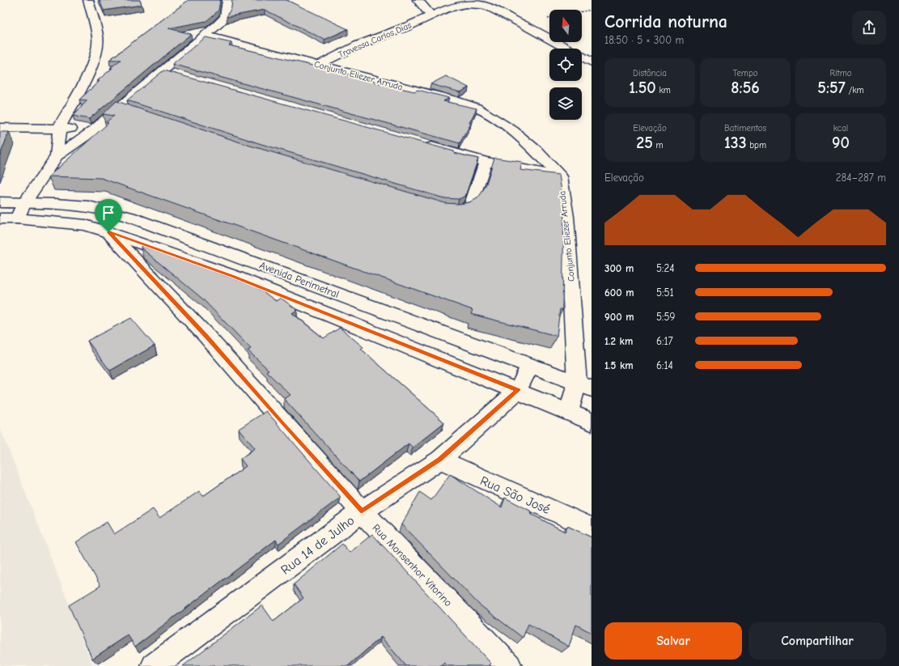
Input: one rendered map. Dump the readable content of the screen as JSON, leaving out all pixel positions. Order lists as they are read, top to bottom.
{
  "streets": {
    "street": [
      "Travessa Carlos Dias",
      "Conjunto Eliezer Arruda",
      "Avenida Perimetral",
      "Rua São José",
      "Rua 14 de Julho",
      "Rua Monsenhor Vitorino"
    ]
  },
  "crossings": [
    ["Travessa Carlos Dias", "Conjunto Eliezer Arruda"],
    ["Conjunto Eliezer Arruda", "Avenida Perimetral"],
    ["Avenida Perimetral", "Rua 14 de Julho"],
    ["Avenida Perimetral", "Rua Monsenhor Vitorino"],
    ["Rua São José", "Rua 14 de Julho"],
    ["Rua 14 de Julho", "Rua Monsenhor Vitorino"]
  ],
  "north": "top",
  "page": {
    "heading": ["Corrida noturna", "18:50 · 5 × 300 m"],
    "stats": [
      ["Distância", "1.50 km"],
      ["Tempo", "8:56"],
      ["Ritmo", "5:57 /km"],
      ["Elevação", "25 m"],
      ["Batimentos", "133 bpm"],
      ["kcal", "90"]
    ],
    "chart": ["Elevação", "284–287 m"],
    "list": [
      {
        "name": "300 m",
        "note": "5:24"
      },
      {
        "name": "600 m",
        "note": "5:51"
      },
      {
        "name": "900 m",
        "note": "5:59"
      },
      {
        "name": "1.2 km",
        "note": "6:17"
      },
      {
        "name": "1.5 km",
        "note": "6:14"
      }
    ],
    "buttons": ["Salvar", "Compartilhar"]
  }
}
